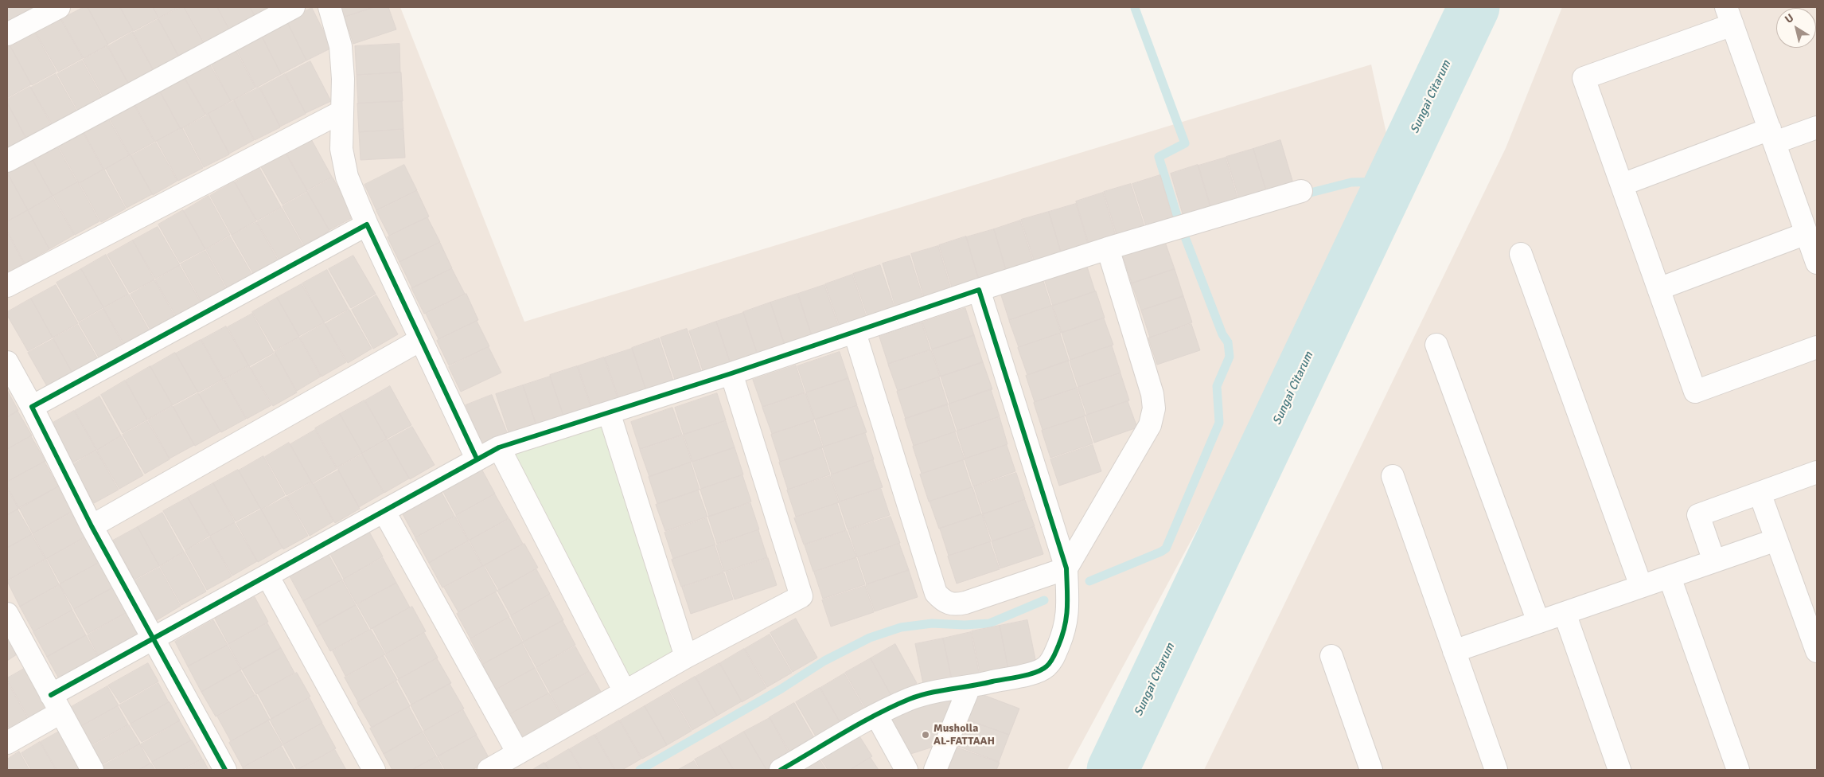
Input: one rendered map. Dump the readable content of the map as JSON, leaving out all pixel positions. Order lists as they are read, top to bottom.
{
  "water": ["Sungai Citarum"],
  "places": ["Musholla AL-FATTAAH"],
  "north": "top left"
}
